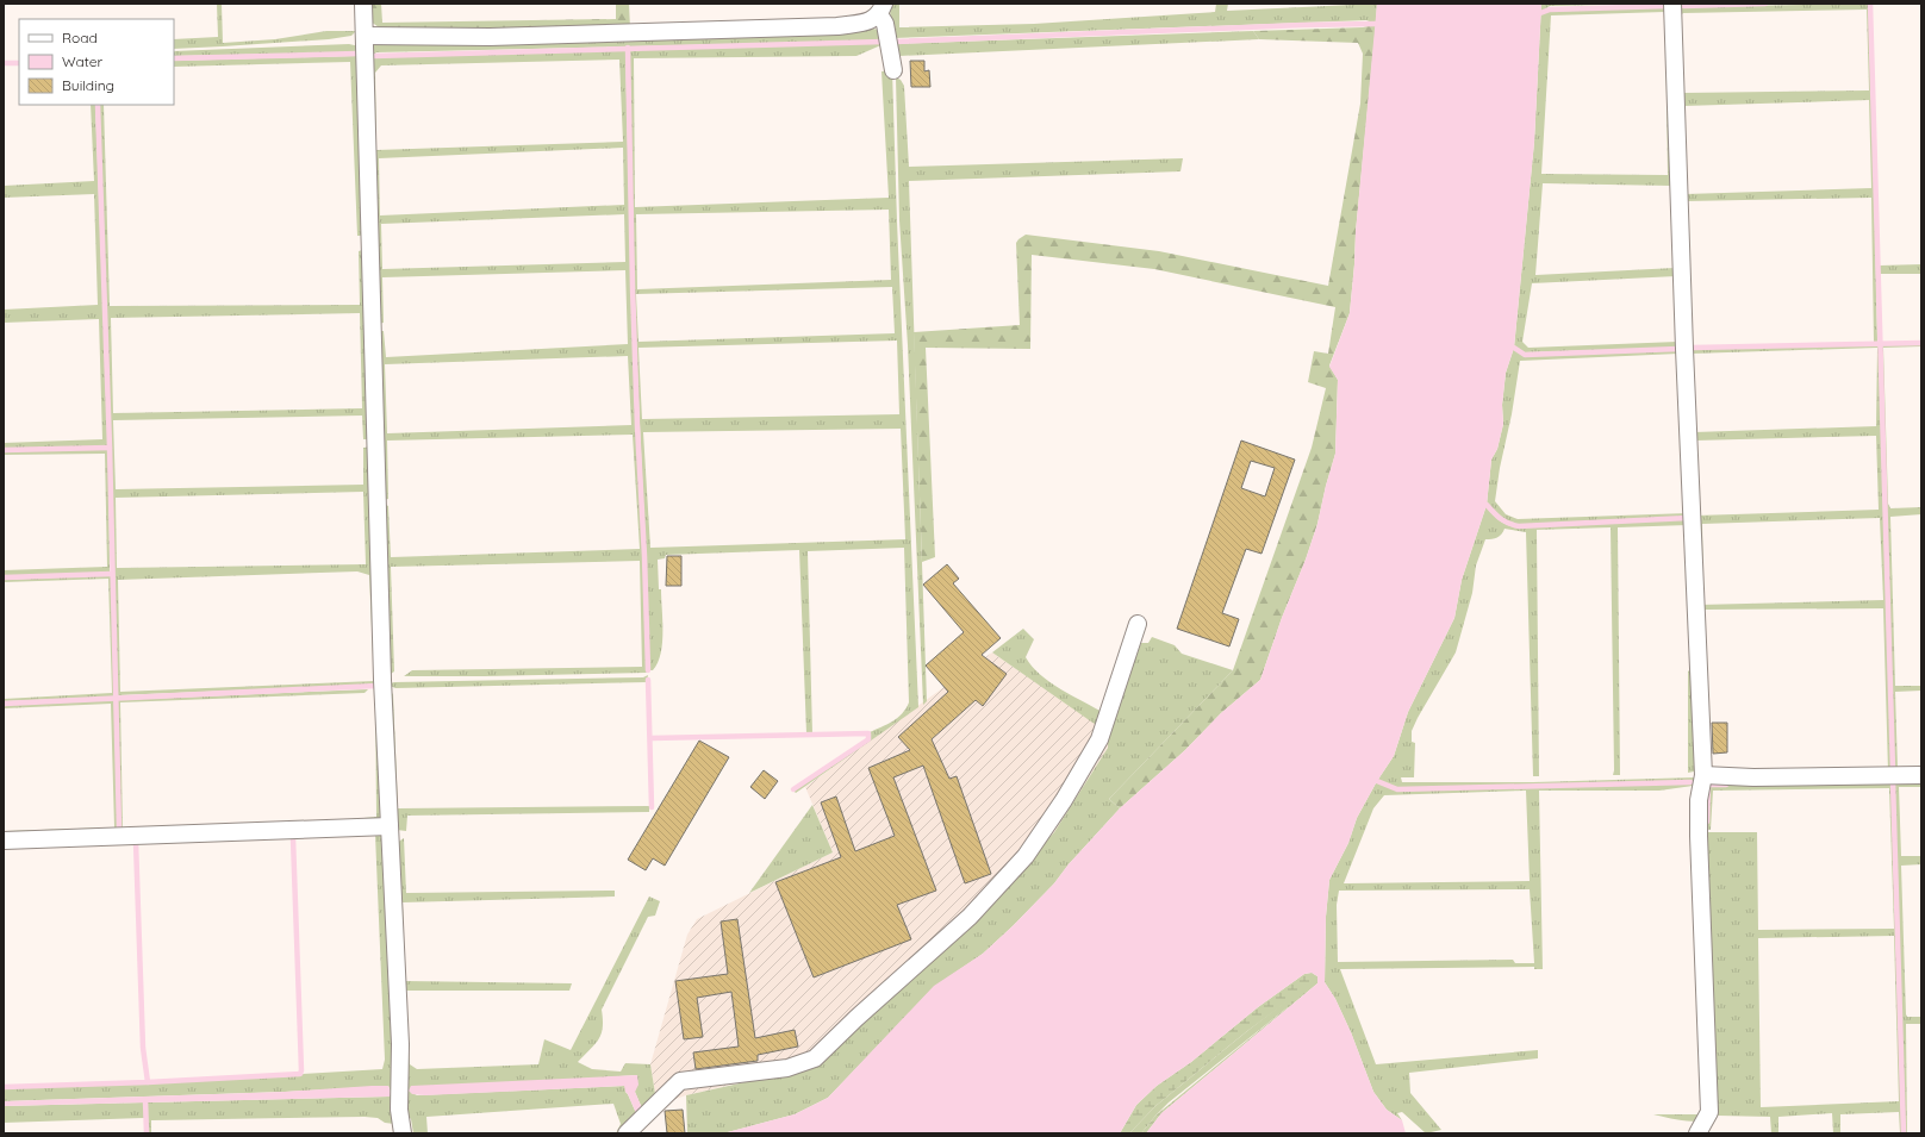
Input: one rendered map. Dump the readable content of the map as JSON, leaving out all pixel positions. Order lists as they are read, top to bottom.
{
  "legend": ["Road", "Water", "Building"]
}
